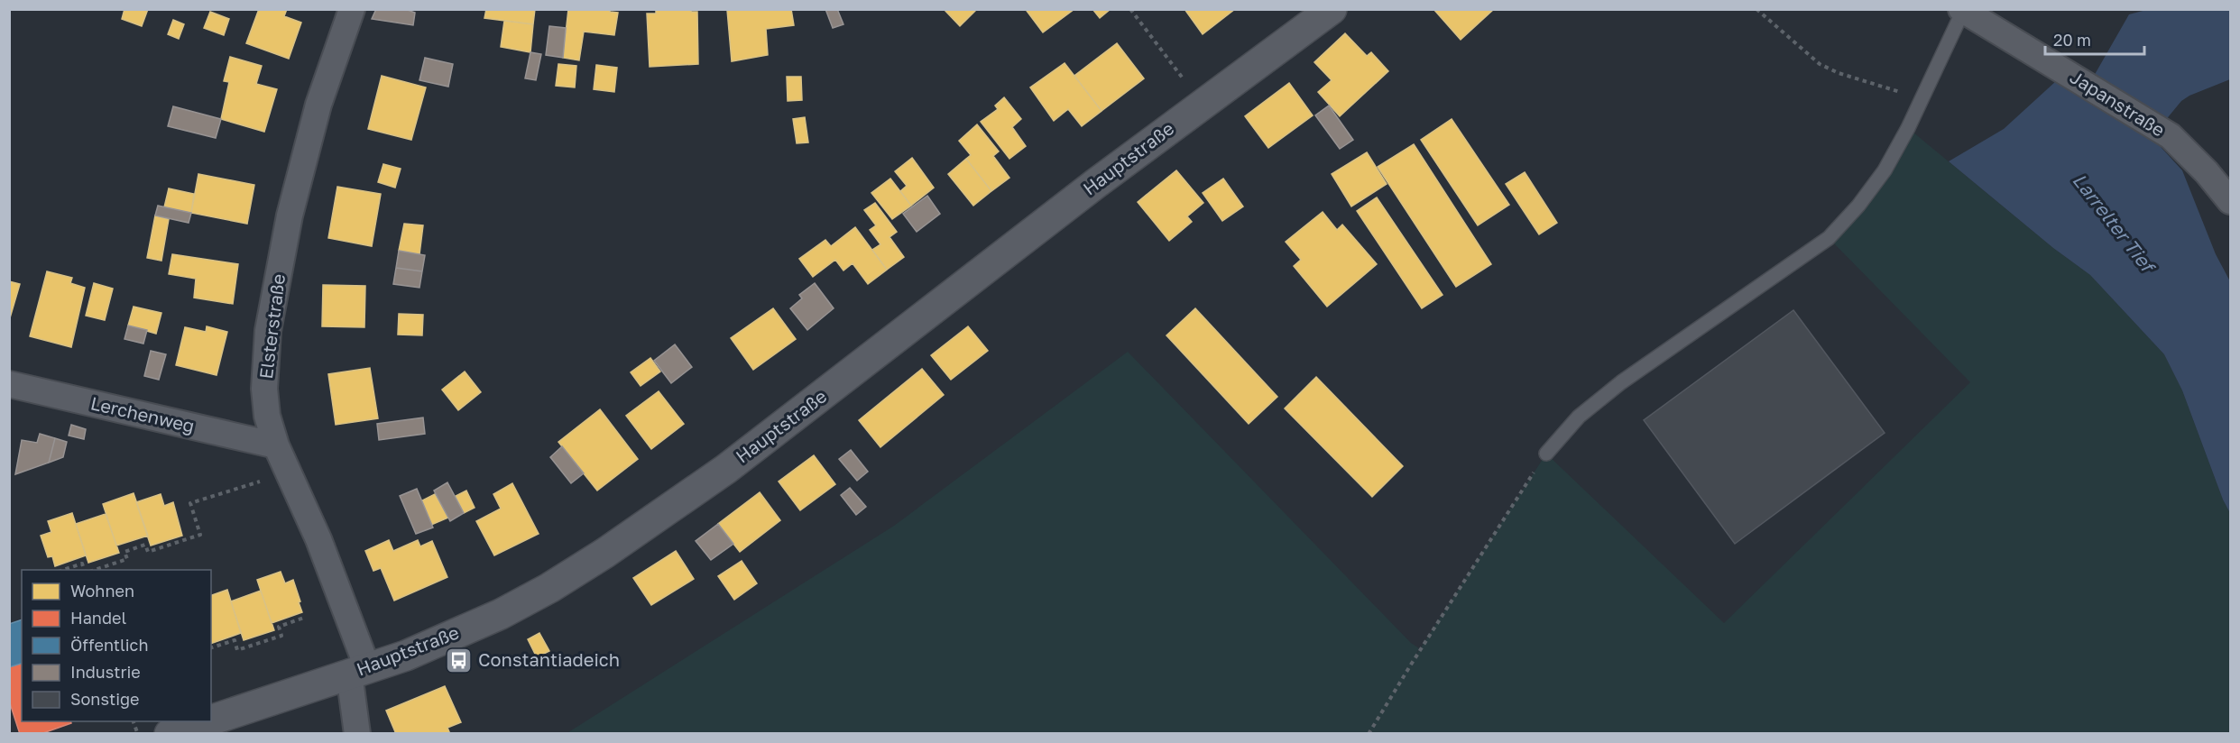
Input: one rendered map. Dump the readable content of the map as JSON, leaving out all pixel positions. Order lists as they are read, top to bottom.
{
  "streets": {
    "street": [
      "Japanstraße",
      "Hauptstraße",
      "Elsterstraße",
      "Lerchenweg"
    ]
  },
  "crossings": [
    ["Hauptstraße", "Elsterstraße"],
    ["Elsterstraße", "Lerchenweg"]
  ],
  "water": ["Larrelter Tief"],
  "places": {
    "bus stop": ["Constantiadeich"]
  },
  "legend": [
    "Wohnen",
    "Handel",
    "Öffentlich",
    "Industrie",
    "Sonstige"
  ],
  "scale_bar": "20 m"
}
